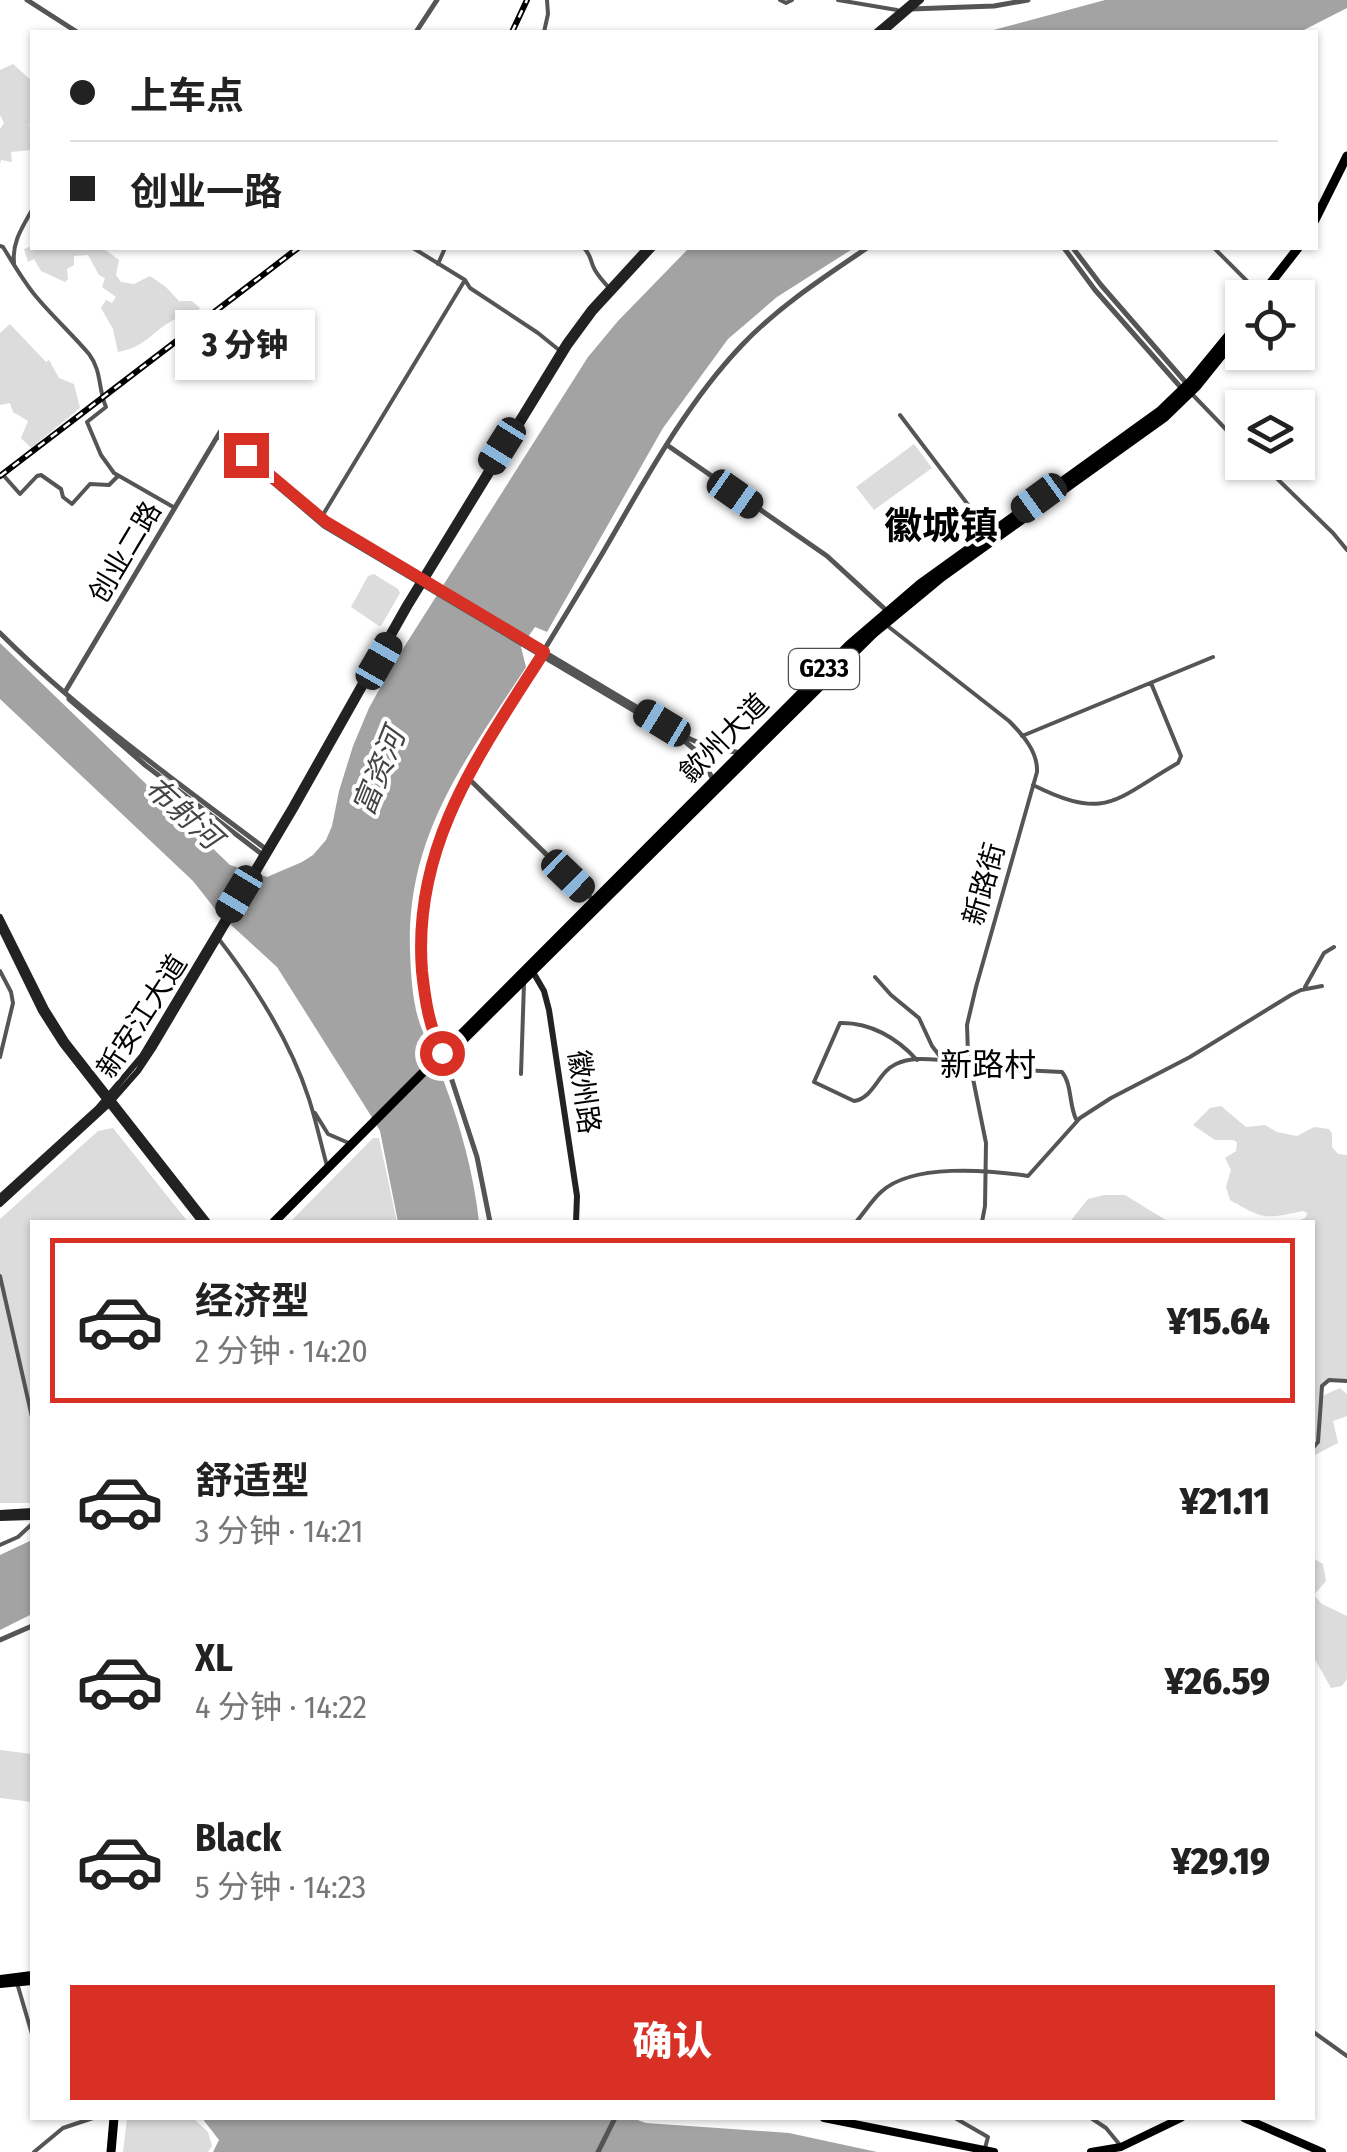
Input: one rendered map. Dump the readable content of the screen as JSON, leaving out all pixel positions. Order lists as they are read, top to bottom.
{
  "streets": {
    "highway": ["G233", "歙州大道"],
    "main road": ["新安江大道", "徽州路"],
    "street": ["创业二路", "新路街"]
  },
  "crossings": [
    ["G233", "歙州大道"],
    ["歙州大道", "徽州路"]
  ],
  "districts": ["徽城镇", "新路村"],
  "water": ["富资河", "布射河"],
  "page": {
    "banner": ["上车点", "创业一路"],
    "bubble": "3 分钟",
    "list": [
      {
        "name": "经济型",
        "note": "2 分钟 · 14:20",
        "value": "¥15.64"
      },
      {
        "name": "舒适型",
        "note": "3 分钟 · 14:21",
        "value": "¥21.11"
      },
      {
        "name": "XL",
        "note": "4 分钟 · 14:22",
        "value": "¥26.59"
      },
      {
        "name": "Black",
        "note": "5 分钟 · 14:23",
        "value": "¥29.19"
      }
    ],
    "buttons": "确认"
  }
}
